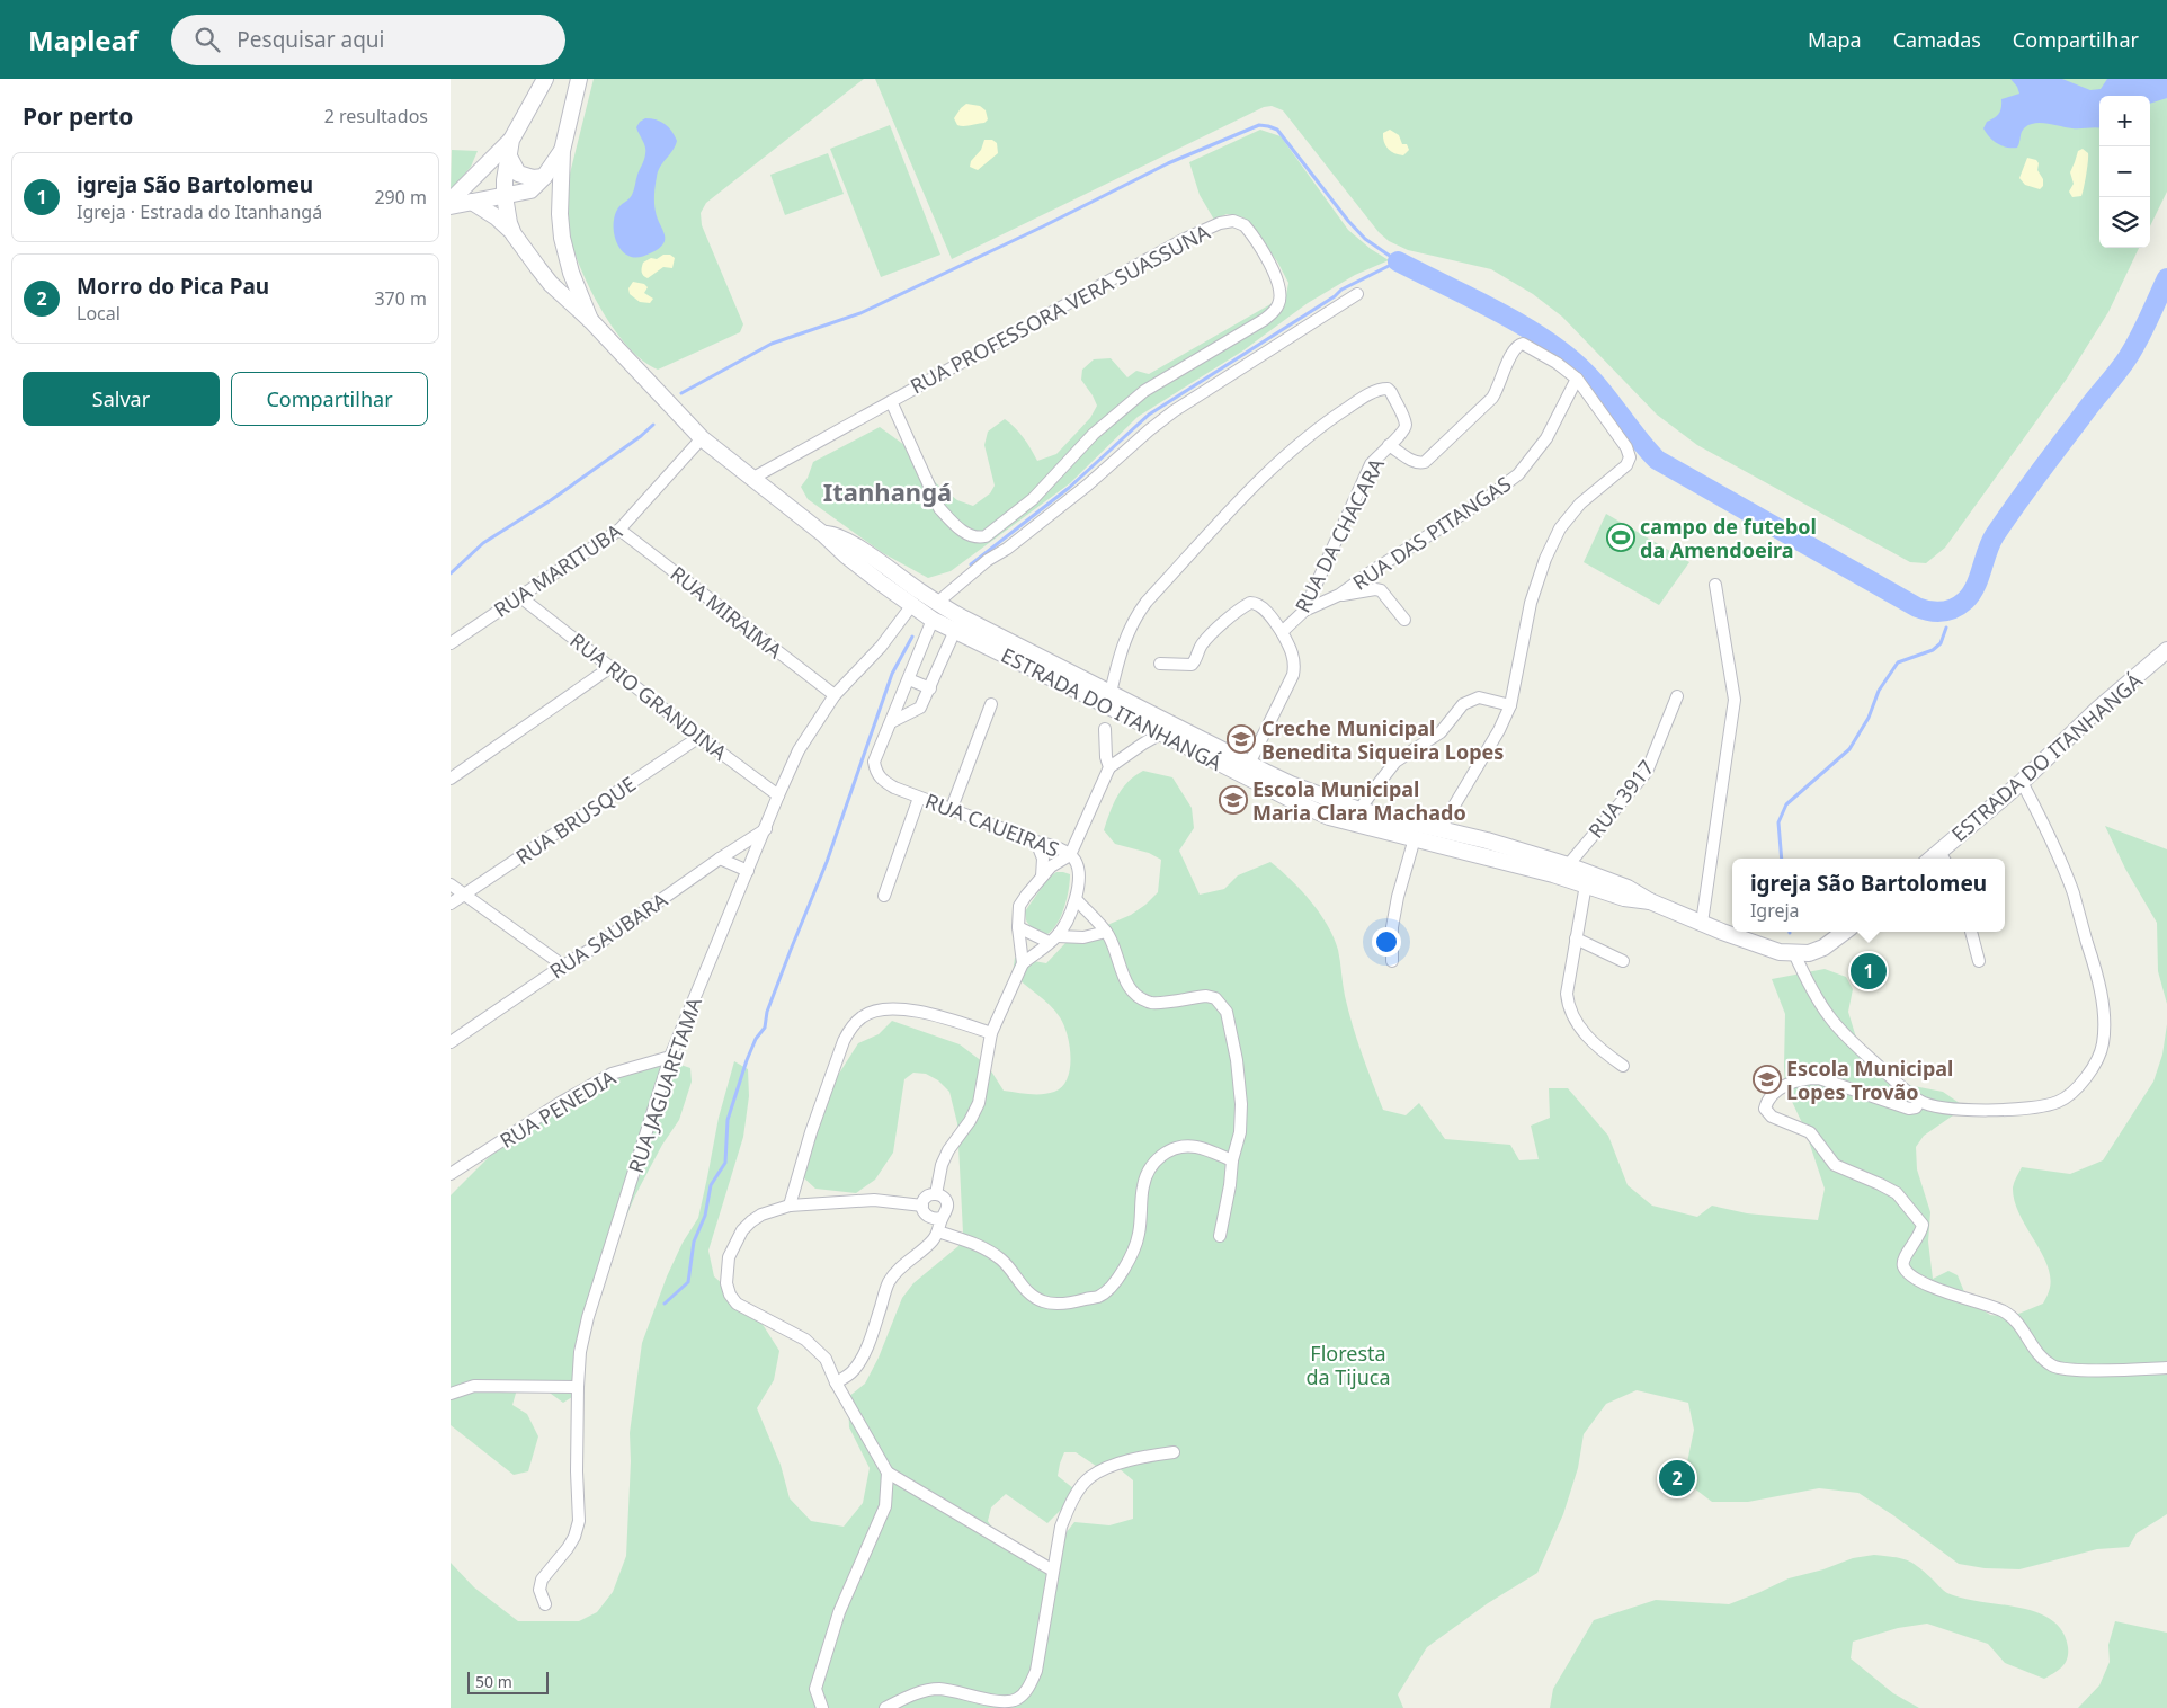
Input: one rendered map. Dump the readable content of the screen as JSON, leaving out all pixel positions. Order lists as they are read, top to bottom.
{
  "streets": {
    "main road": ["ESTRADA DO ITANHANGÁ"],
    "street": [
      "RUA PROFESSORA VERA SUASSUNA",
      "RUA DAS PITANGAS",
      "RUA DA CHACARA",
      "RUA MARITUBA",
      "RUA MIRAIMA",
      "RUA RIO GRANDINA",
      "RUA 3917",
      "RUA BRUSQUE",
      "RUA CAUEIRAS",
      "RUA SAUBARA",
      "RUA JAGUARETAMA",
      "RUA PENEDIA"
    ]
  },
  "crossings": [
    ["RUA PROFESSORA VERA SUASSUNA", "ESTRADA DO ITANHANGÁ"],
    ["RUA DAS PITANGAS", "RUA DA CHACARA"],
    ["RUA DA CHACARA", "ESTRADA DO ITANHANGÁ"],
    ["RUA MARITUBA", "RUA MIRAIMA"],
    ["RUA MARITUBA", "RUA RIO GRANDINA"],
    ["RUA MARITUBA", "ESTRADA DO ITANHANGÁ"],
    ["RUA MIRAIMA", "RUA JAGUARETAMA"],
    ["RUA RIO GRANDINA", "RUA BRUSQUE"],
    ["RUA RIO GRANDINA", "RUA JAGUARETAMA"],
    ["ESTRADA DO ITANHANGÁ", "RUA 3917"],
    ["ESTRADA DO ITANHANGÁ", "RUA CAUEIRAS"],
    ["ESTRADA DO ITANHANGÁ", "RUA JAGUARETAMA"],
    ["RUA SAUBARA", "RUA JAGUARETAMA"],
    ["RUA JAGUARETAMA", "RUA PENEDIA"]
  ],
  "districts": ["Itanhangá"],
  "parks": ["Floresta da Tijuca"],
  "places": {
    "sports": ["campo de futebol da Amendoeira"],
    "school or university": ["Creche Municipal Benedita Siqueira Lopes", "Escola Municipal Maria Clara Machado", "Escola Municipal Lopes Trovão"]
  },
  "scale_bar": "50 m",
  "page": {
    "header": "Mapleaf",
    "search": "Pesquisar aqui",
    "nav": ["Mapa", "Camadas", "Compartilhar"],
    "heading": ["Por perto", "2 resultados"],
    "map_buttons": ["+", "−"],
    "list": [
      {
        "mark": "1",
        "name": "igreja São Bartolomeu",
        "note": "Igreja · Estrada do Itanhangá",
        "value": "290 m"
      },
      {
        "mark": "2",
        "name": "Morro do Pica Pau",
        "note": "Local",
        "value": "370 m"
      }
    ],
    "buttons": ["Salvar", "Compartilhar"],
    "popup": ["igreja São Bartolomeu", "Igreja"],
    "pins": ["1", "2"],
    "scale": "50 m"
  }
}
